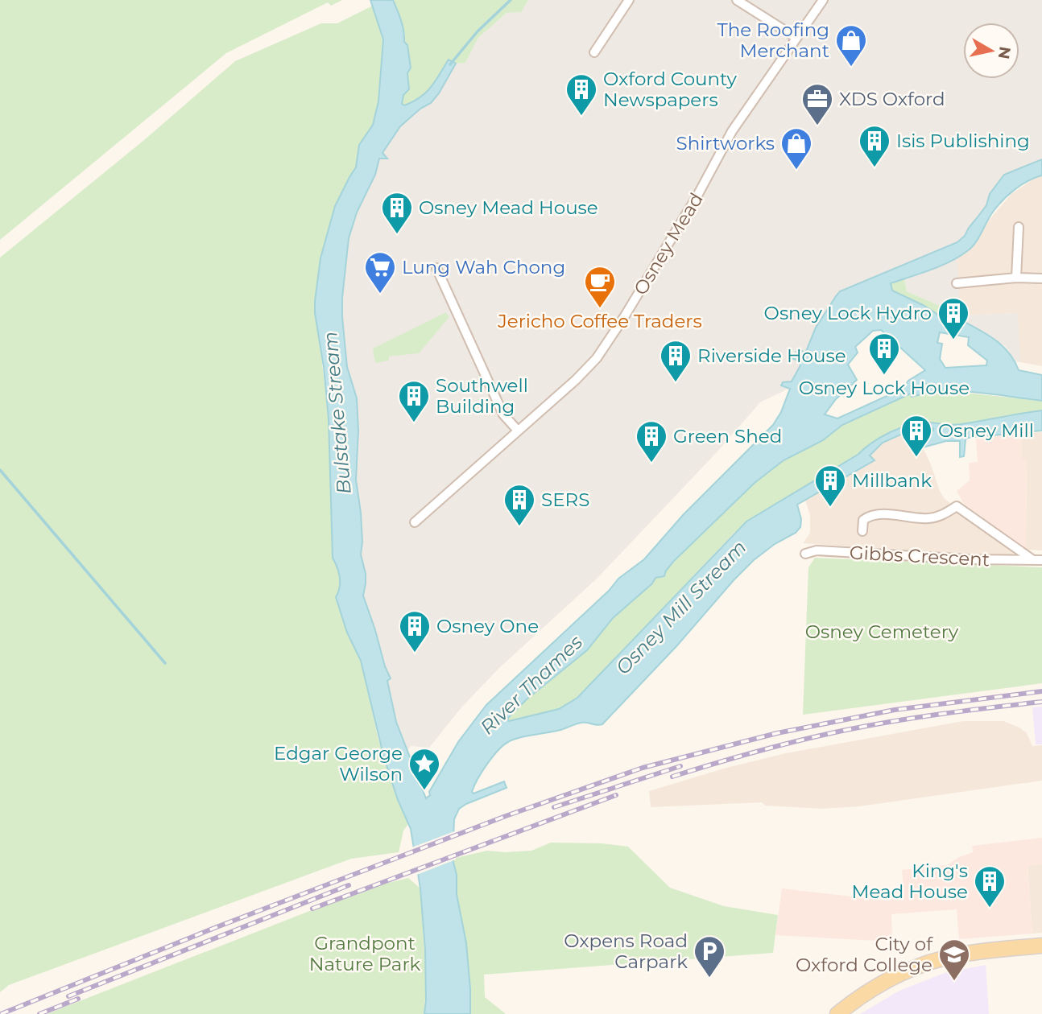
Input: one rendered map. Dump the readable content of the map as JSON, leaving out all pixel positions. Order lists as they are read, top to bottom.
{
  "streets": {
    "street": ["Osney Mead", "Gibbs Crescent"]
  },
  "water": ["Bulstake Stream", "Osney Mill Stream", "River Thames"],
  "parks": ["Osney Cemetery", "Grandpont Nature Park"],
  "places": {
    "shop": ["The Roofing Merchant", "Shirtworks"],
    "building": [
      "Oxford County Newspapers",
      "Isis Publishing",
      "Osney Mead House",
      "Osney Lock Hydro",
      "Osney Lock House",
      "Riverside House",
      "Southwell Building",
      "Osney Mill",
      "Green Shed",
      "Millbank",
      "SERS",
      "Osney One",
      "King's Mead House"
    ],
    "office": ["XDS Oxford"],
    "supermarket": ["Lung Wah Chong"],
    "cafe": ["Jericho Coffee Traders"],
    "place": ["Edgar George Wilson"],
    "parking": ["Oxpens Road Carpark"],
    "school or university": ["City of Oxford College"]
  },
  "north": "right"
}
